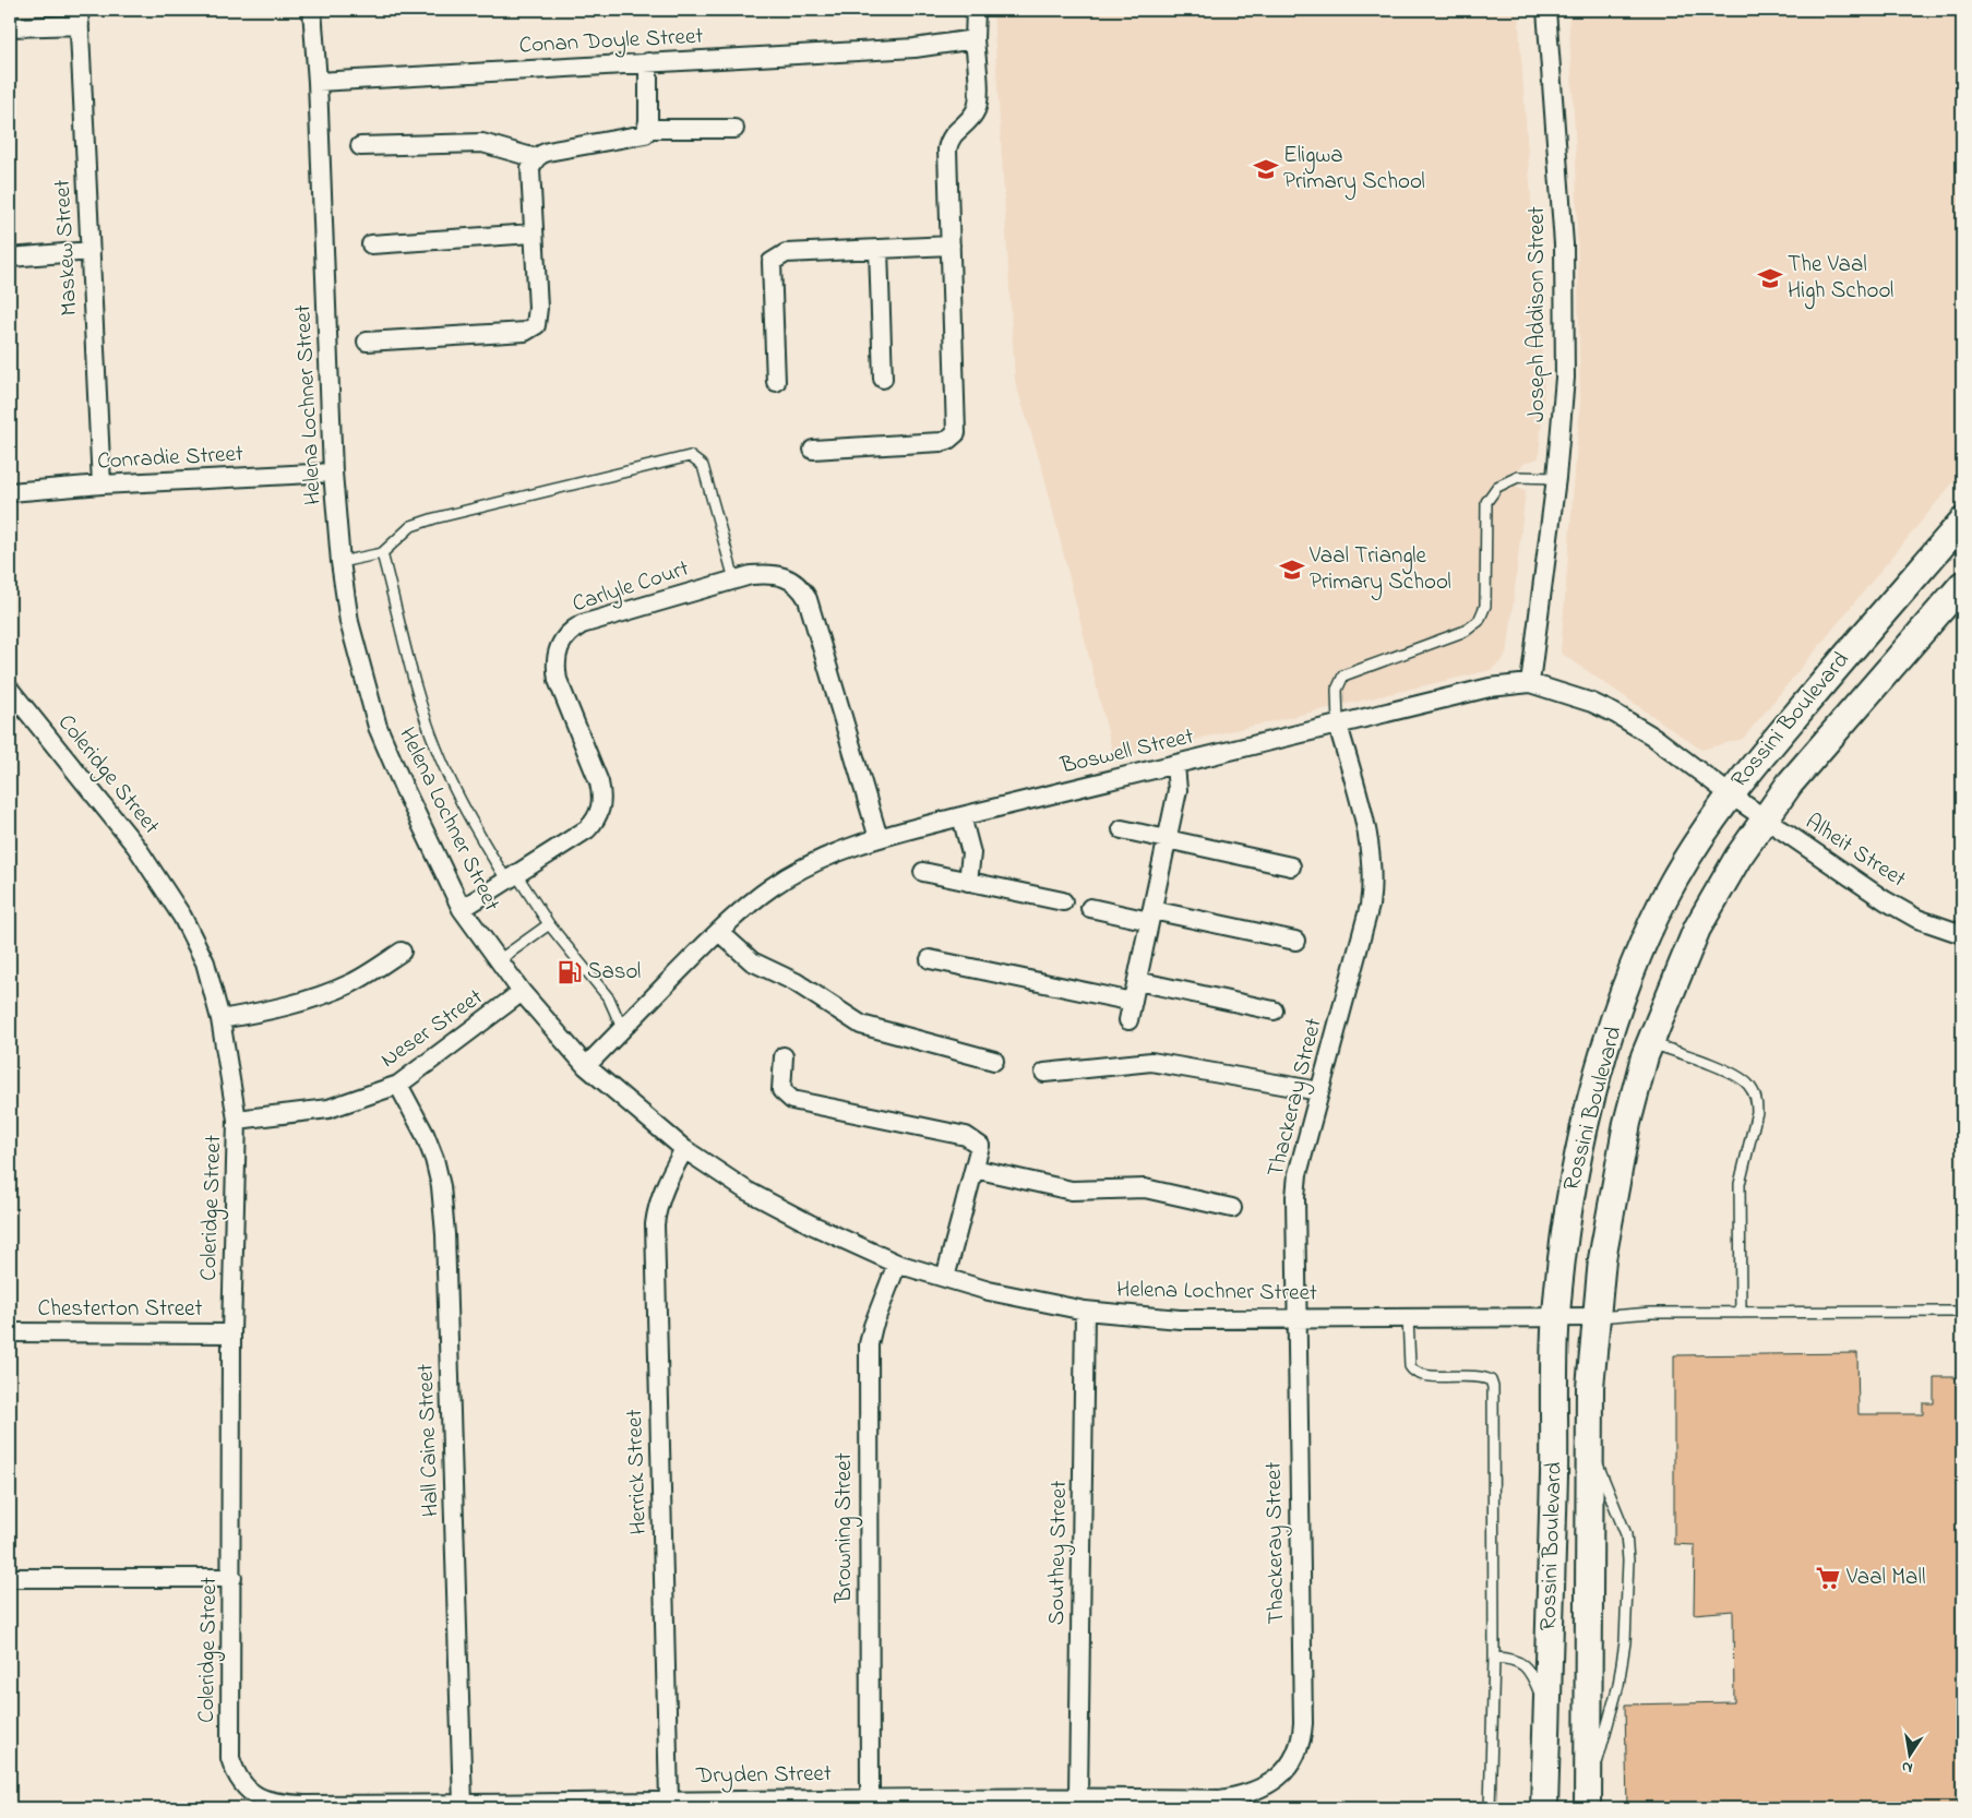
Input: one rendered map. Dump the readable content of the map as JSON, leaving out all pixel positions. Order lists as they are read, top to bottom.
{
  "streets": {
    "street": [
      "Conan Doyle Street",
      "Maskew Street",
      "Joseph Addison Street",
      "Helena Lochner Street",
      "Conradie Street",
      "Carlyle Court",
      "Rossini Boulevard",
      "Boswell Street",
      "Coleridge Street",
      "Alheit Street",
      "Neser Street",
      "Thackeray Street",
      "Chesterton Street",
      "Hall Caine Street",
      "Herrick Street",
      "Browning Street",
      "Southey Street",
      "Dryden Street"
    ]
  },
  "crossings": [
    ["Conan Doyle Street", "Helena Lochner Street"],
    ["Maskew Street", "Conradie Street"],
    ["Joseph Addison Street", "Boswell Street"],
    ["Helena Lochner Street", "Conradie Street"],
    ["Helena Lochner Street", "Carlyle Court"],
    ["Helena Lochner Street", "Rossini Boulevard"],
    ["Helena Lochner Street", "Boswell Street"],
    ["Helena Lochner Street", "Neser Street"],
    ["Helena Lochner Street", "Thackeray Street"],
    ["Helena Lochner Street", "Herrick Street"],
    ["Helena Lochner Street", "Browning Street"],
    ["Helena Lochner Street", "Southey Street"],
    ["Carlyle Court", "Boswell Street"],
    ["Rossini Boulevard", "Boswell Street"],
    ["Rossini Boulevard", "Alheit Street"],
    ["Boswell Street", "Alheit Street"],
    ["Boswell Street", "Thackeray Street"],
    ["Coleridge Street", "Neser Street"],
    ["Coleridge Street", "Chesterton Street"],
    ["Coleridge Street", "Dryden Street"],
    ["Neser Street", "Hall Caine Street"],
    ["Thackeray Street", "Dryden Street"],
    ["Hall Caine Street", "Dryden Street"],
    ["Herrick Street", "Dryden Street"],
    ["Browning Street", "Dryden Street"],
    ["Southey Street", "Dryden Street"]
  ],
  "places": {
    "school or university": ["Eligwa Primary School", "The Vaal High School", "Vaal Triangle Primary School"],
    "fuel station": ["Sasol"],
    "supermarket": ["Vaal Mall"]
  },
  "north": "bottom"
}
